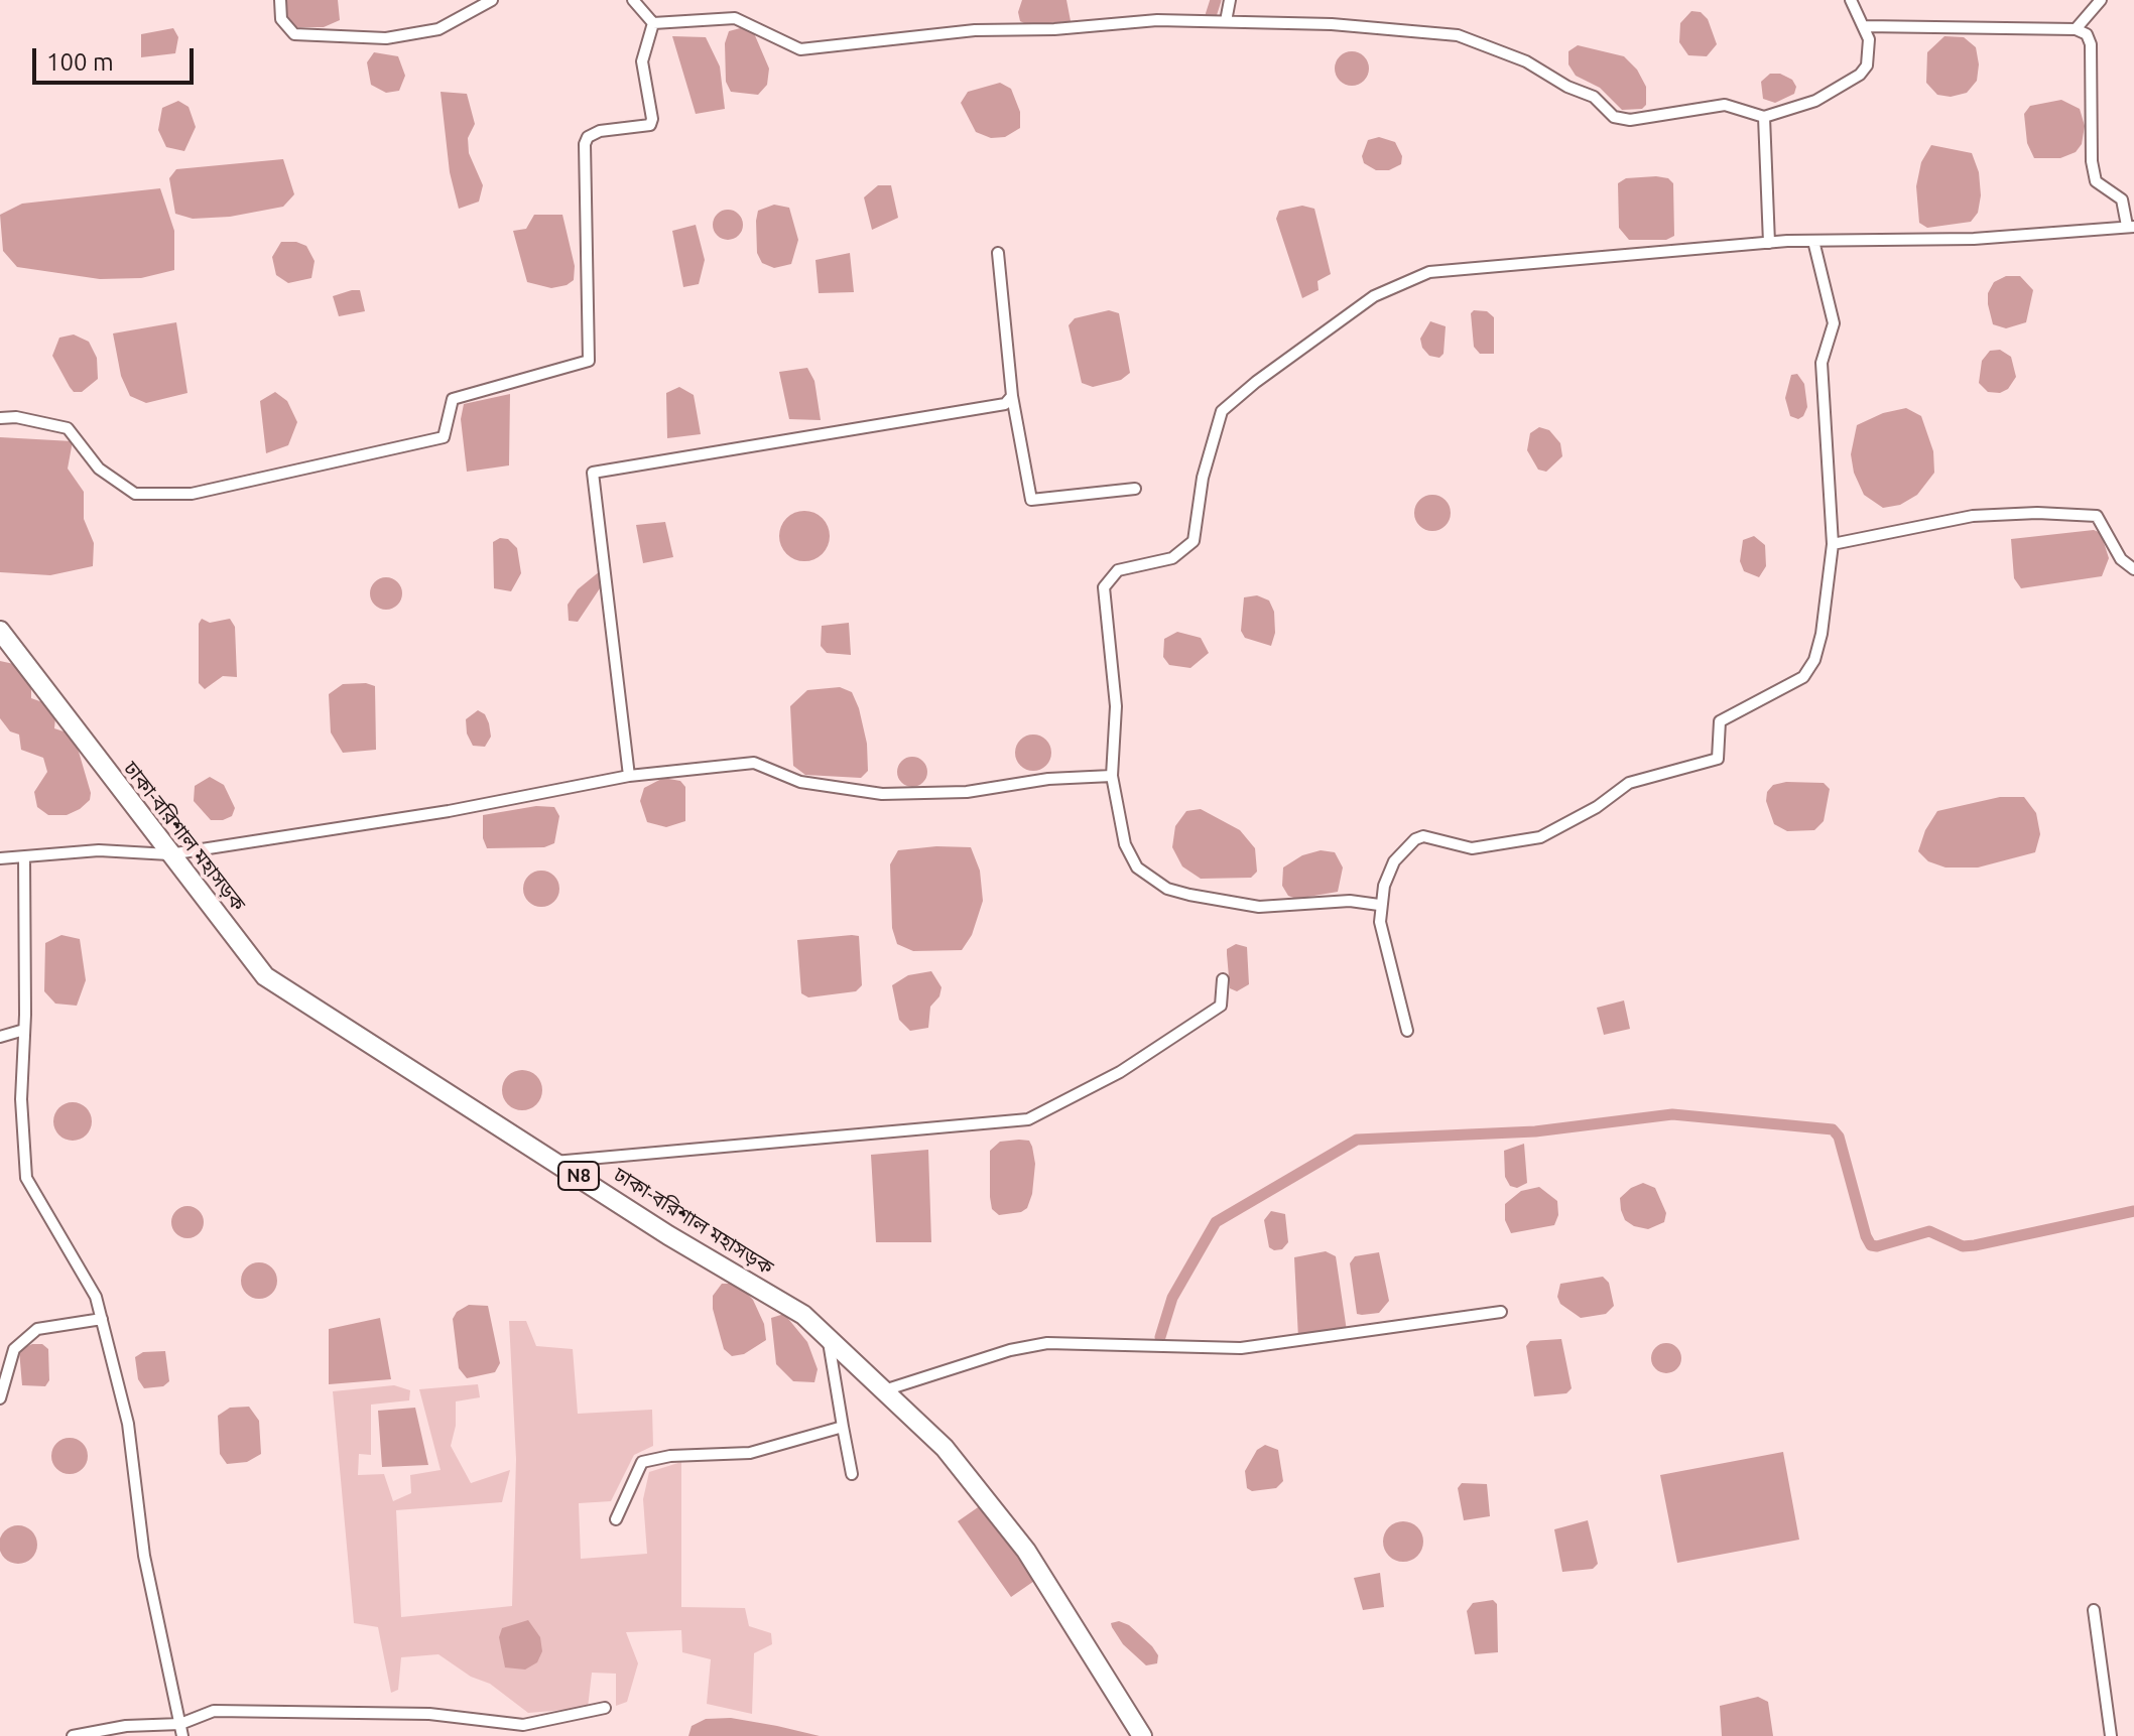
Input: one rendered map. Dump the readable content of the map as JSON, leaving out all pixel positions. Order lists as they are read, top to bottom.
{
  "streets": {
    "highway": ["ঢাকা-বরিশাল মহাসড়ক", "N8"]
  },
  "scale_bar": "100 m"
}
